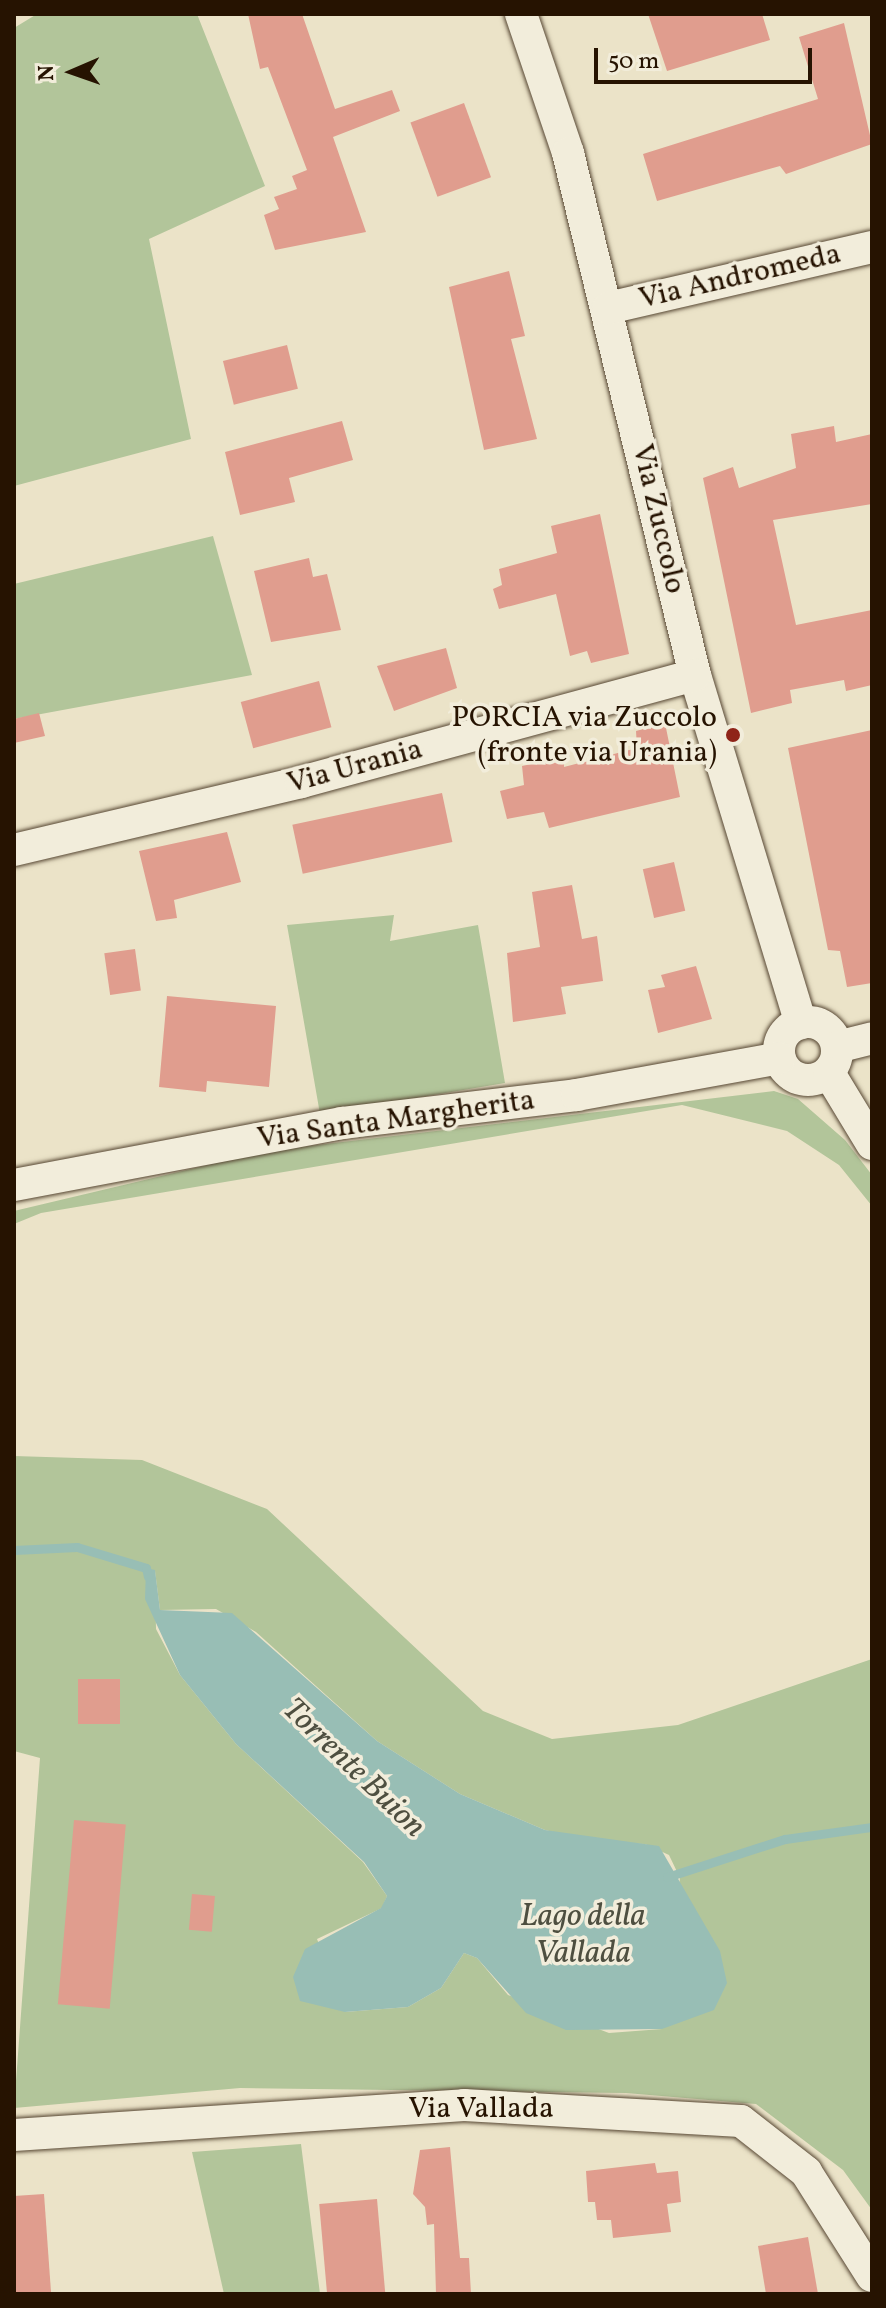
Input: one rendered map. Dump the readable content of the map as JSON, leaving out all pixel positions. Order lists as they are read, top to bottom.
{
  "streets": {
    "street": [
      "Via Andromeda",
      "Via Zuccolo",
      "Via Urania",
      "Via Santa Margherita",
      "Via Vallada"
    ]
  },
  "crossings": [
    ["Via Andromeda", "Via Zuccolo"],
    ["Via Zuccolo", "Via Urania"],
    ["Via Zuccolo", "Via Santa Margherita"]
  ],
  "water": ["Torrente Buion", "Lago della Vallada"],
  "places": ["PORCIA via Zuccolo (fronte via Urania)"],
  "scale_bar": "50 m",
  "north": "left"
}
